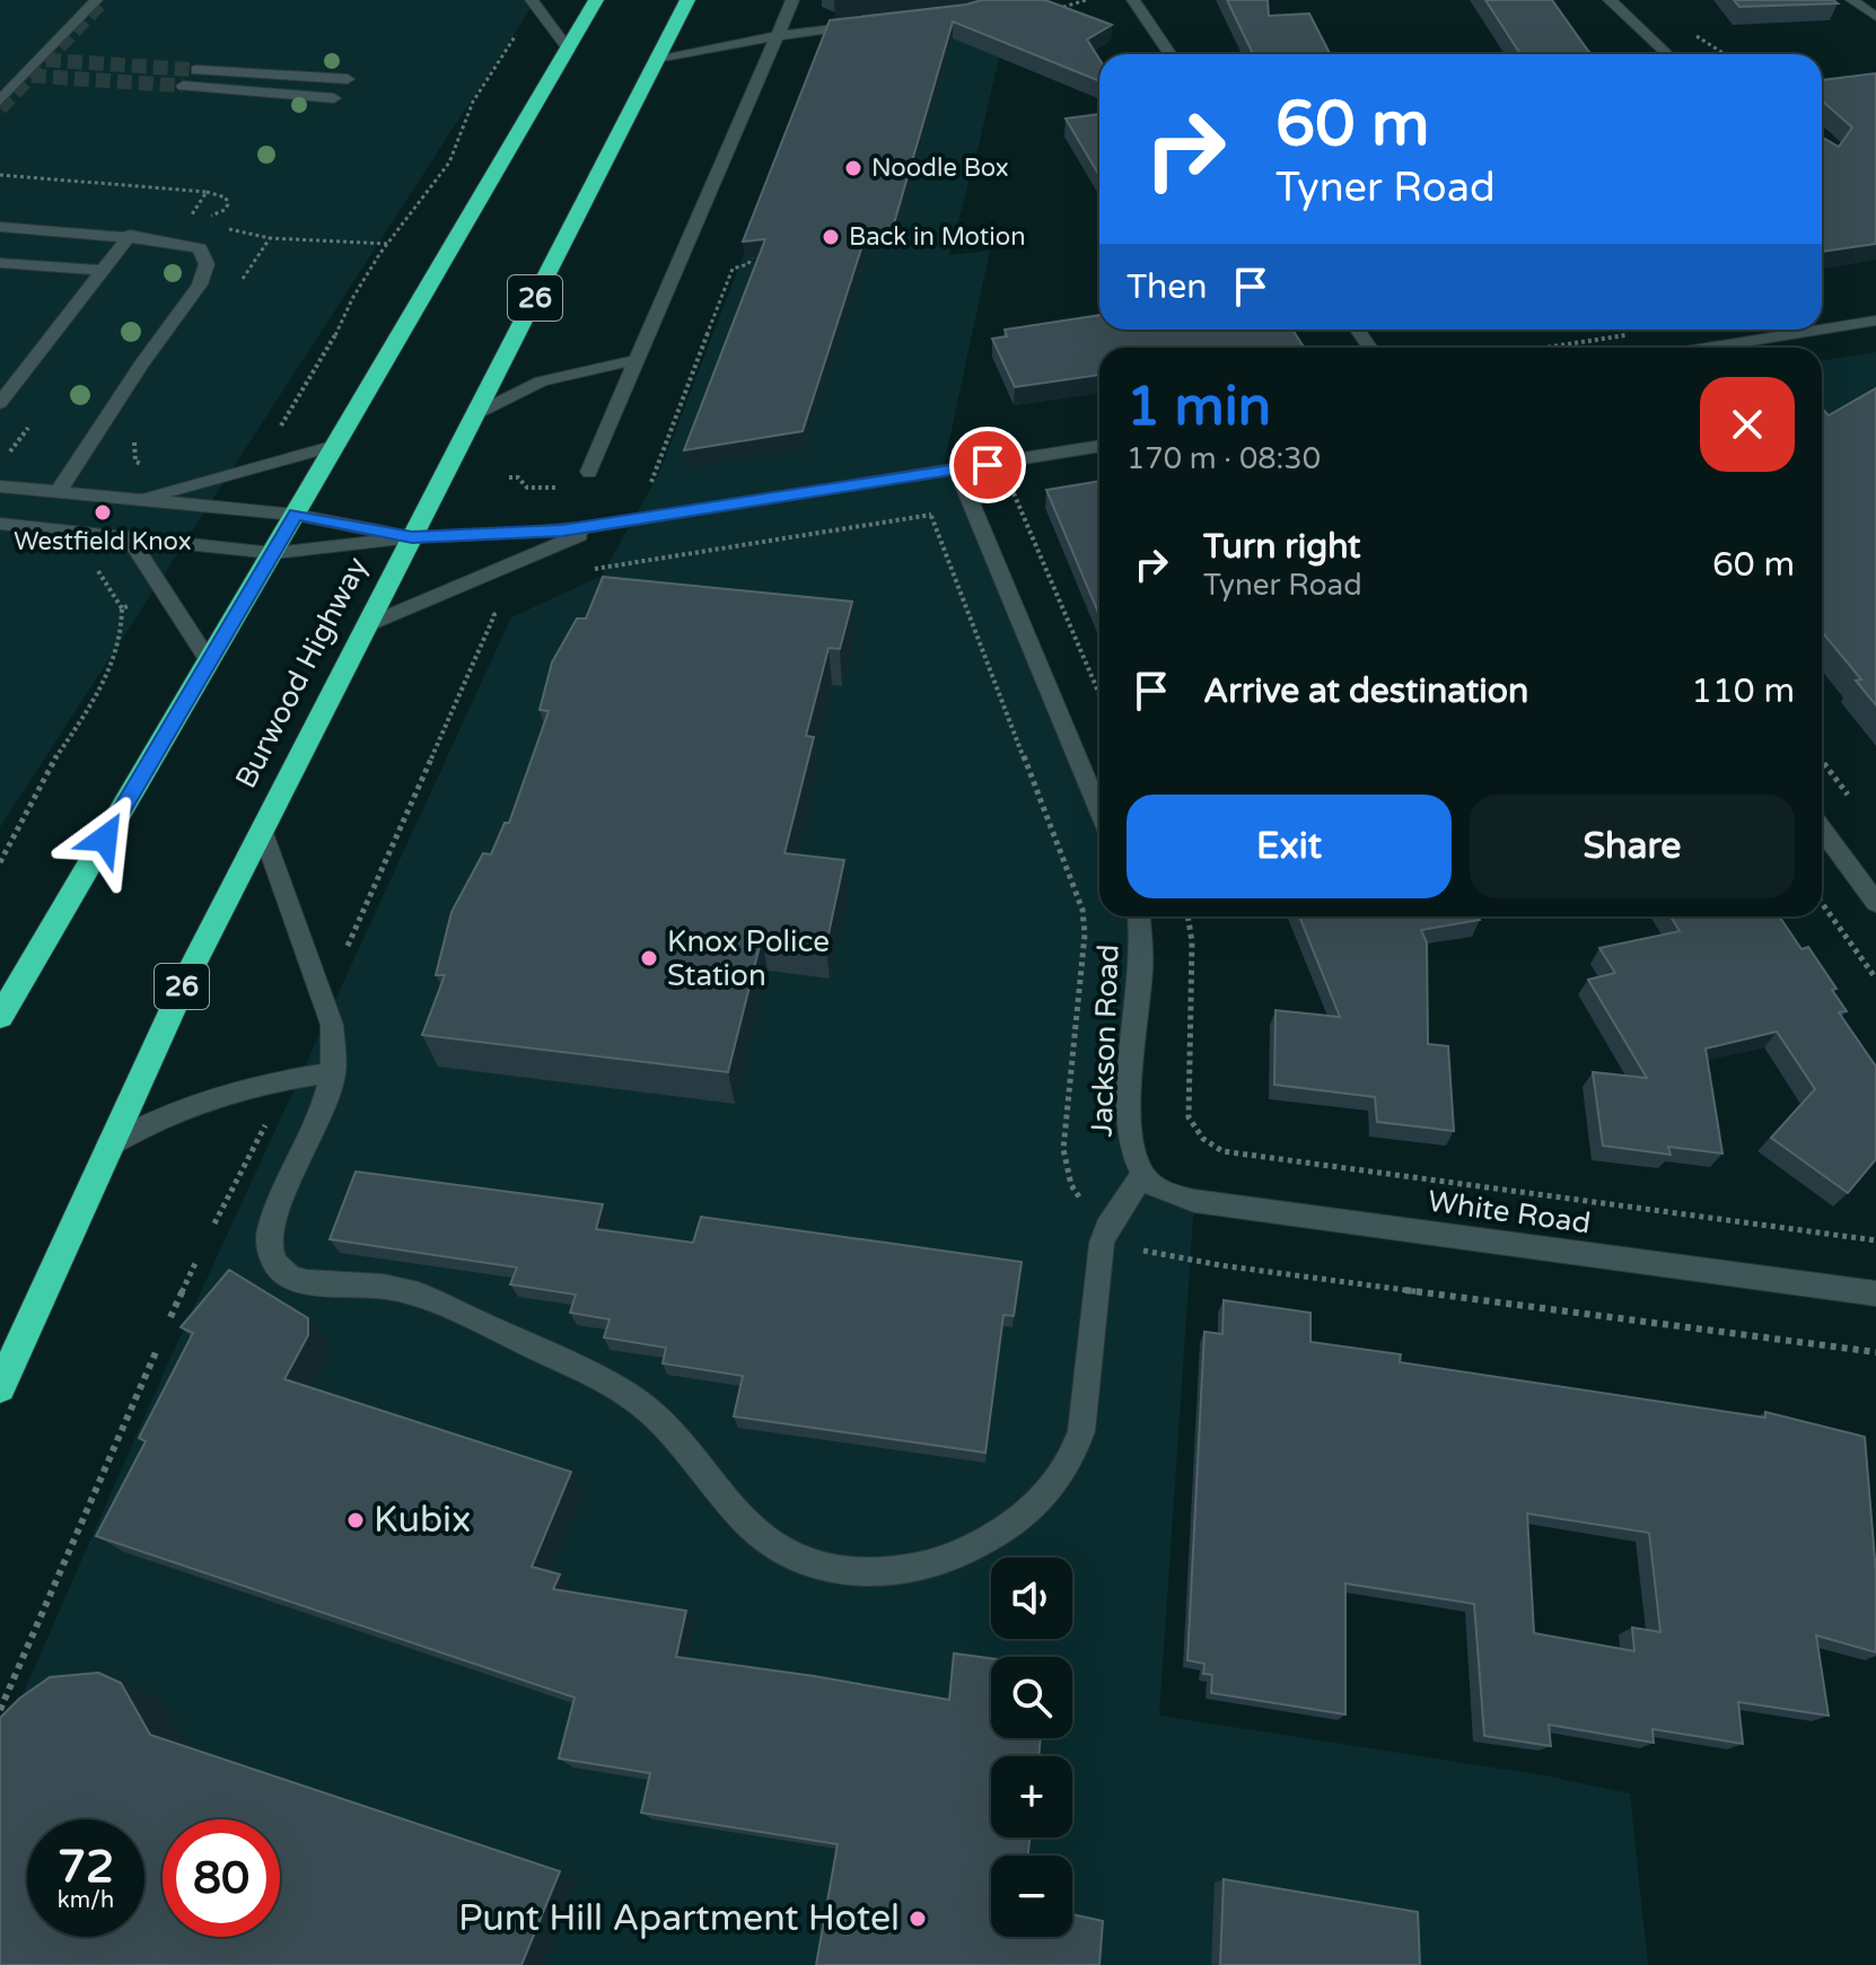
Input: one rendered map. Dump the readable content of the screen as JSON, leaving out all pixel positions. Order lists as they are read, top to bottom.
{
  "streets": {
    "highway": ["26", "Burwood Highway"],
    "street": ["Jackson Road", "White Road"]
  },
  "crossings": [
    ["Jackson Road", "White Road"]
  ],
  "places": [
    "Noodle Box",
    "Back in Motion",
    "Westfield Knox",
    "Knox Police Station",
    "Kubix",
    "Punt Hill Apartment Hotel"
  ],
  "page": {
    "turn": ["60 m", "Tyner Road"],
    "then": "Then",
    "heading": ["1 min", "170 m · 08:30"],
    "list": [
      {
        "name": "Turn right",
        "note": "Tyner Road",
        "value": "60 m"
      },
      {
        "name": "Arrive at destination",
        "value": "110 m"
      }
    ],
    "buttons": ["Exit", "Share"],
    "map_buttons": ["+", "−"],
    "speed": "72 km/h",
    "limit": "80"
  }
}
